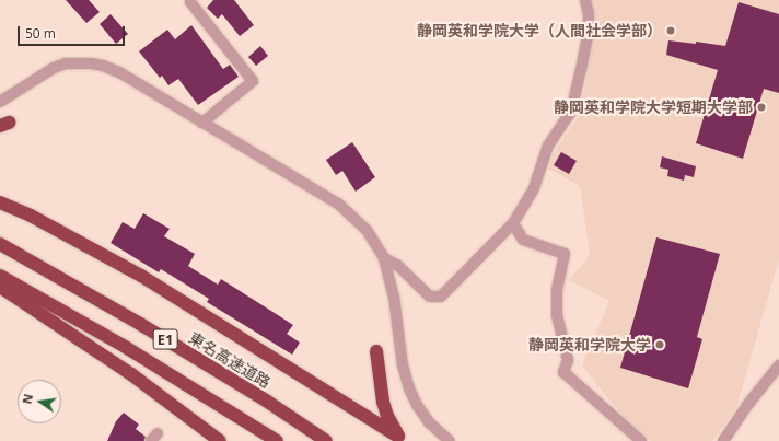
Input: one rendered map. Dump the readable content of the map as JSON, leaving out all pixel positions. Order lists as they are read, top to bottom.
{
  "streets": {
    "highway": ["E1", "東名高速道路"]
  },
  "places": ["静岡英和学院大学（人間社会学部）", "静岡英和学院大学短期大学部", "静岡英和学院大学"],
  "scale_bar": "50 m",
  "north": "left"
}
